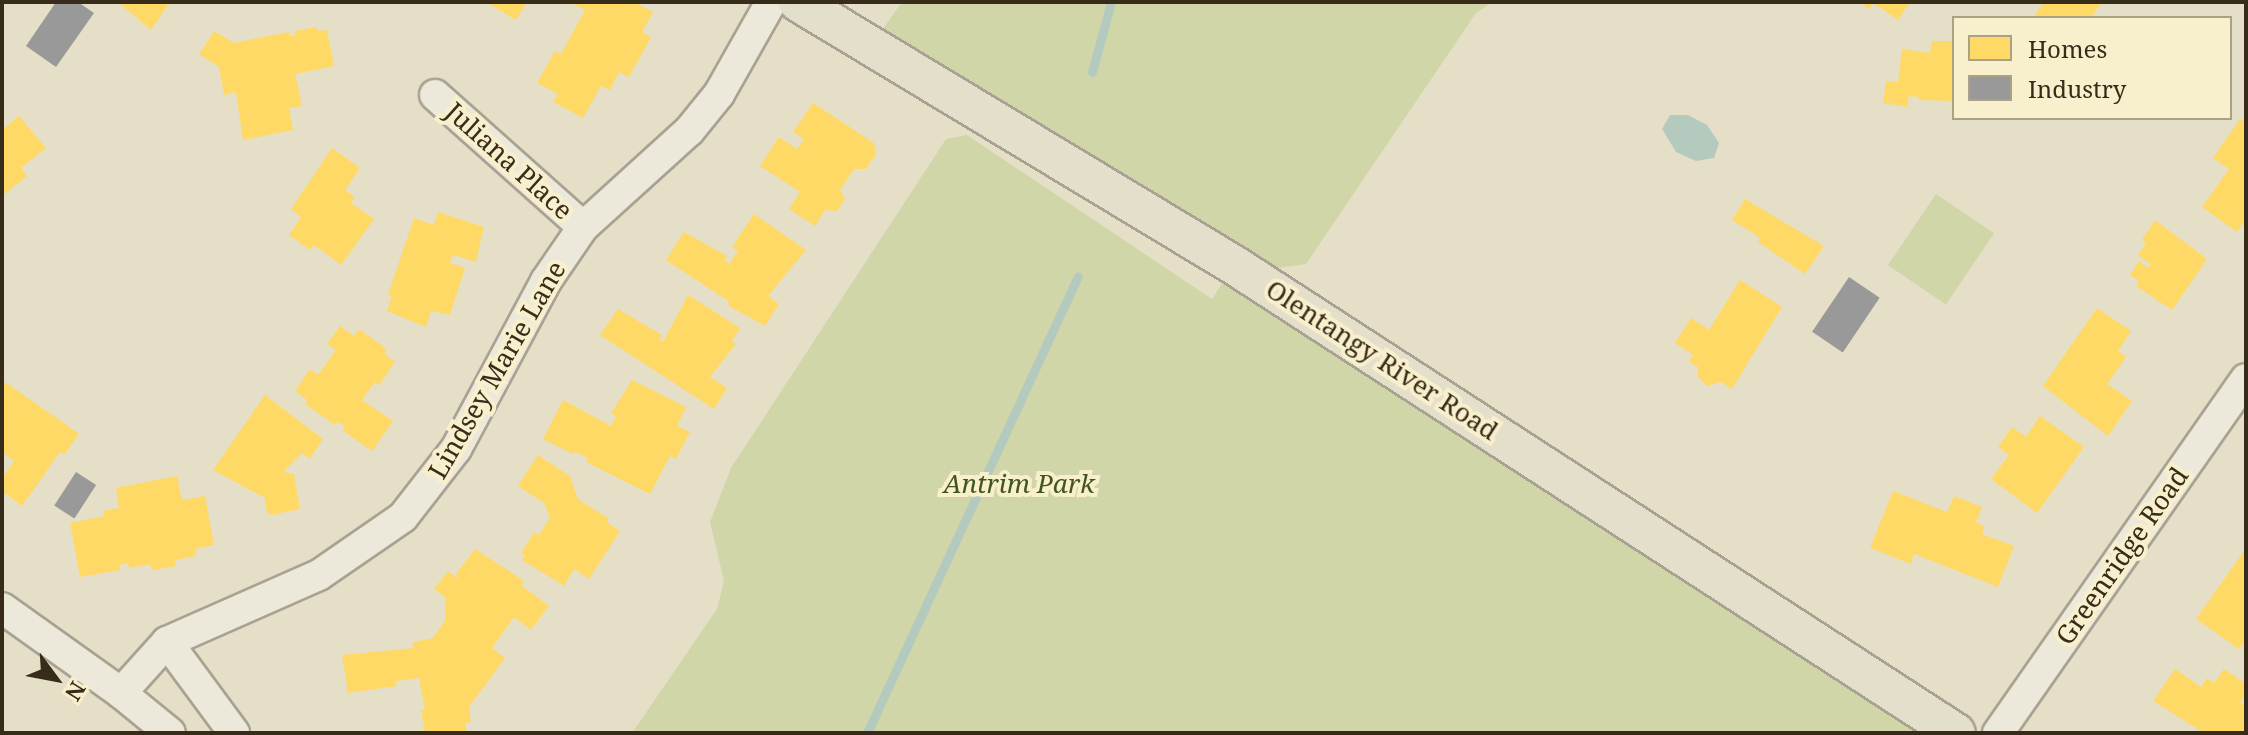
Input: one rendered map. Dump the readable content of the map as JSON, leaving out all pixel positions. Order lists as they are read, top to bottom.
{
  "streets": {
    "main road": ["Olentangy River Road"],
    "street": ["Juliana Place", "Lindsey Marie Lane", "Greenridge Road"]
  },
  "crossings": [
    ["Juliana Place", "Lindsey Marie Lane"]
  ],
  "parks": ["Antrim Park"],
  "legend": ["Homes", "Industry"],
  "north": "bottom right"
}
